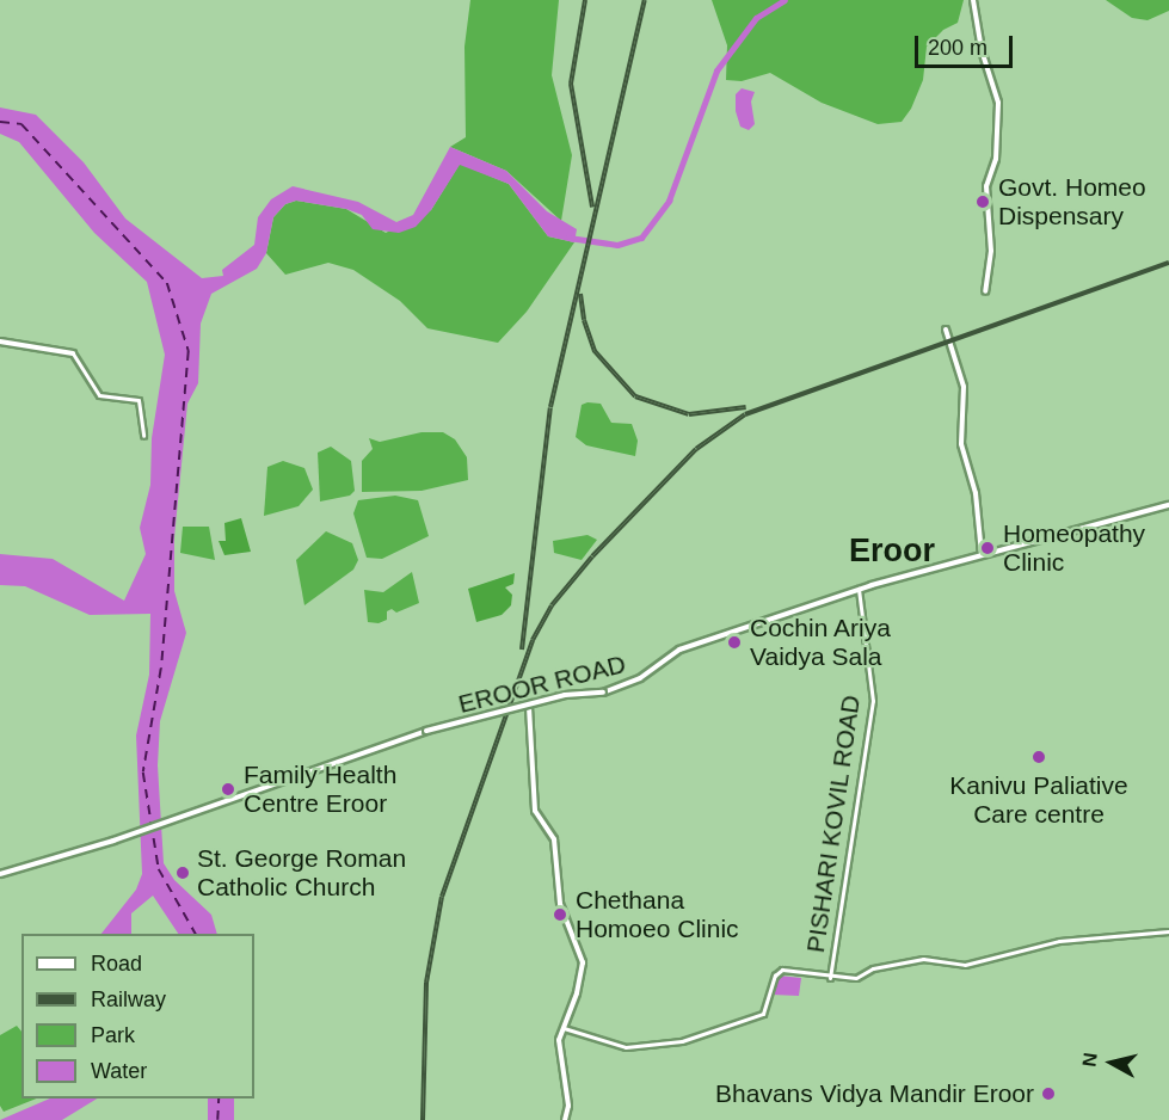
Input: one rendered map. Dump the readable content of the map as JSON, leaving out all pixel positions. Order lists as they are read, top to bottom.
{
  "streets": {
    "main road": ["EROOR ROAD"],
    "street": ["PISHARI KOVIL ROAD"]
  },
  "crossings": [
    ["EROOR ROAD", "PISHARI KOVIL ROAD"]
  ],
  "districts": ["Eroor"],
  "places": [
    "Govt. Homeo Dispensary",
    "Homeopathy Clinic",
    "Cochin Ariya Vaidya Sala",
    "Kanivu Paliative Care centre",
    "Family Health Centre Eroor",
    "St. George Roman Catholic Church",
    "Chethana Homoeo Clinic",
    "Bhavans Vidya Mandir Eroor"
  ],
  "legend": [
    "Road",
    "Railway",
    "Park",
    "Water"
  ],
  "scale_bar": "200 m",
  "north": "left"
}
